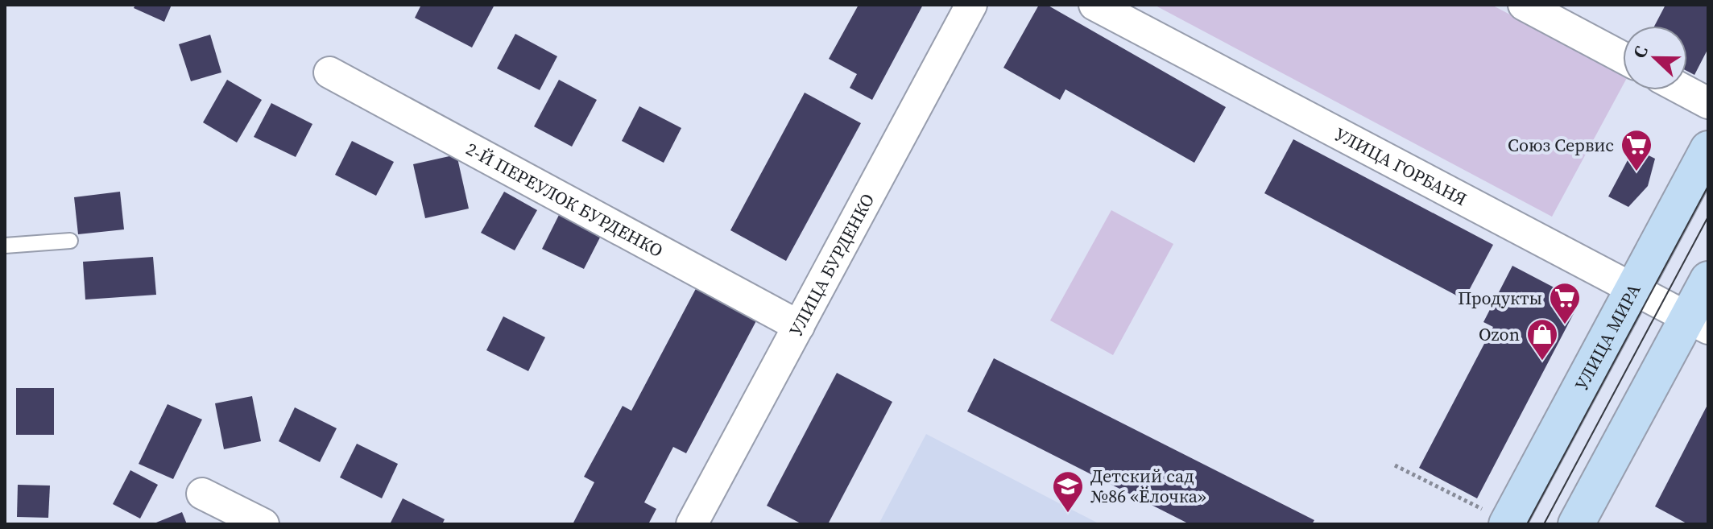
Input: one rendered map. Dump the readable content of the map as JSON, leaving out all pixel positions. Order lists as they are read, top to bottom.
{
  "streets": {
    "street": [
      "УЛИЦА ГОРБАНЯ",
      "2-Й ПЕРЕУЛОК БУРДЕНКО",
      "УЛИЦА БУРДЕНКО",
      "УЛИЦА МИРА"
    ]
  },
  "crossings": [
    ["УЛИЦА ГОРБАНЯ", "УЛИЦА МИРА"],
    ["2-Й ПЕРЕУЛОК БУРДЕНКО", "УЛИЦА БУРДЕНКО"]
  ],
  "places": {
    "supermarket": ["Союз Сервис", "Продукты"],
    "shop": ["Ozon"],
    "school or university": ["Детский сад №86 «Ёлочка»"]
  },
  "north": "left"
}
